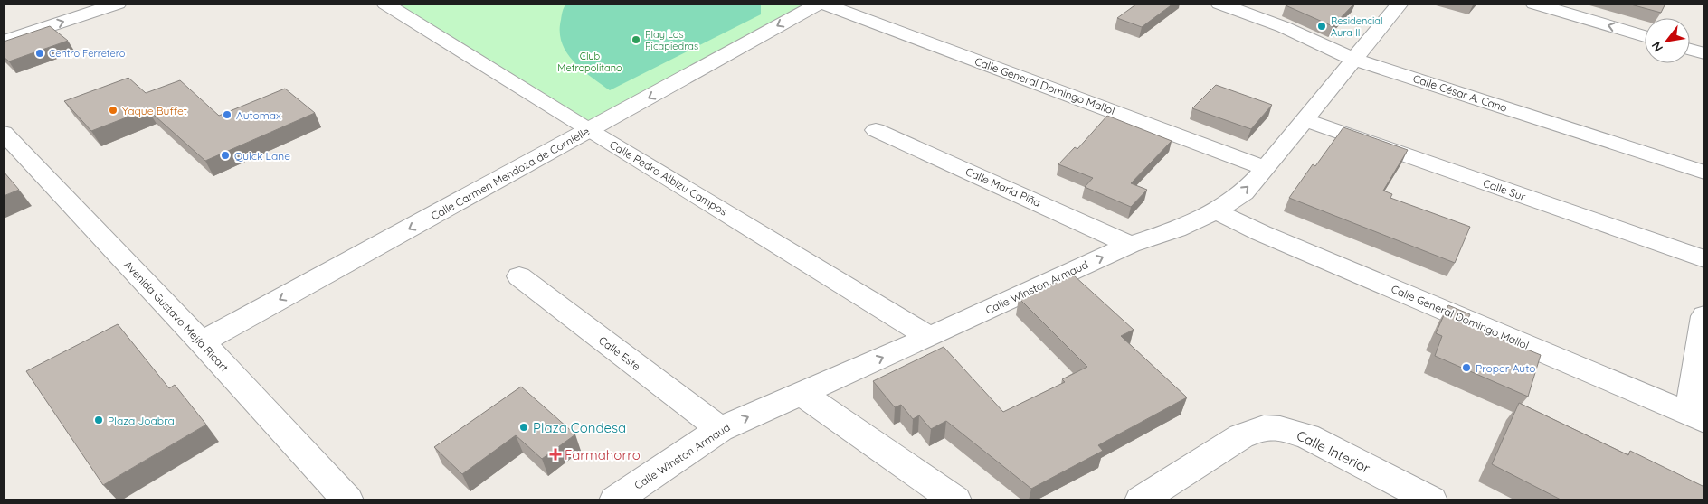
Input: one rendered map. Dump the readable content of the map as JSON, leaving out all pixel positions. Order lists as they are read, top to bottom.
{
  "streets": {
    "street": [
      "Calle General Domingo Mallol",
      "Calle César A. Cano",
      "Calle Carmen Mendoza de Cornielle",
      "Calle Pedro Albizu Campos",
      "Calle María Piña",
      "Calle Sur",
      "Calle Winston Armaud",
      "Avenida Gustavo Mejía Ricart",
      "Calle Este",
      "Calle Interior"
    ]
  },
  "crossings": [
    ["Calle General Domingo Mallol", "Calle Winston Armaud"],
    ["Calle César A. Cano", "Calle Winston Armaud"],
    ["Calle Carmen Mendoza de Cornielle", "Calle Pedro Albizu Campos"],
    ["Calle Carmen Mendoza de Cornielle", "Avenida Gustavo Mejía Ricart"],
    ["Calle Pedro Albizu Campos", "Calle Winston Armaud"],
    ["Calle María Piña", "Calle Winston Armaud"],
    ["Calle Sur", "Calle Winston Armaud"],
    ["Calle Winston Armaud", "Calle Este"]
  ],
  "one_way": ["Calle Carmen Mendoza de Cornielle", "Calle Winston Armaud"],
  "parks": ["Club Metropolitano"],
  "places": {
    "other": [
      "Residencial Aura II",
      "Play Los Picapiedras",
      "Centro Ferretero",
      "Yaque Buffet",
      "Automax",
      "Quick Lane",
      "Proper Auto",
      "Plaza Joabra",
      "Plaza Condesa"
    ],
    "health": ["Farmahorro"]
  },
  "north": "bottom left"
}
